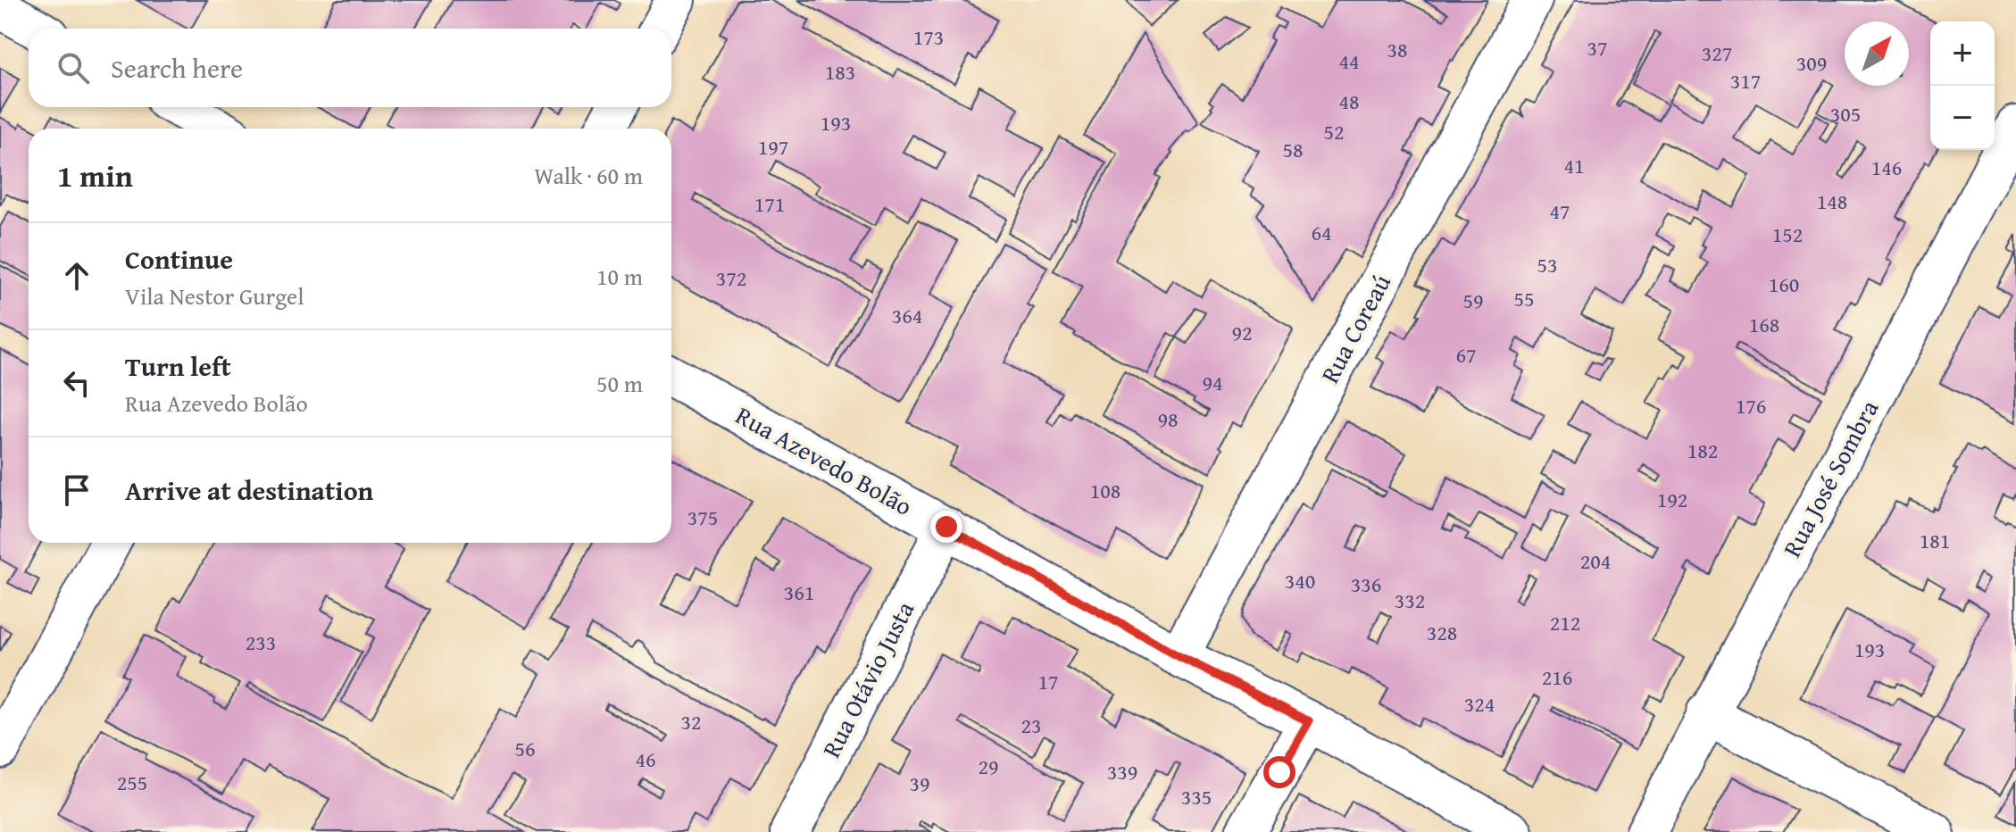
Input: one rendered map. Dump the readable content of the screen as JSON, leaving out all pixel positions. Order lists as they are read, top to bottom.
{
  "streets": {
    "street": [
      "Rua Coreaú",
      "Rua Azevedo Bolão",
      "Rua José Sombra",
      "Rua Otávio Justa"
    ]
  },
  "crossings": [
    ["Rua Coreaú", "Rua Azevedo Bolão"],
    ["Rua Azevedo Bolão", "Rua Otávio Justa"]
  ],
  "house_numbers": [
    "173",
    "37",
    "38",
    "327",
    "44",
    "309",
    "183",
    "317",
    "48",
    "305",
    "193",
    "52",
    "197",
    "58",
    "41",
    "146",
    "148",
    "171",
    "47",
    "64",
    "152",
    "53",
    "372",
    "160",
    "55",
    "59",
    "364",
    "168",
    "92",
    "67",
    "94",
    "176",
    "98",
    "182",
    "108",
    "192",
    "375",
    "181",
    "204",
    "340",
    "336",
    "361",
    "332",
    "212",
    "328",
    "233",
    "193",
    "216",
    "17",
    "324",
    "32",
    "23",
    "56",
    "46",
    "29",
    "339",
    "255",
    "39",
    "335"
  ],
  "north": "top right",
  "page": {
    "map_buttons": ["+", "−"],
    "search": "Search here",
    "heading": ["1 min", "Walk · 60 m"],
    "list": [
      ["Continue", "Vila Nestor Gurgel", "10 m"],
      ["Turn left", "Rua Azevedo Bolão", "50 m"],
      "Arrive at destination"
    ]
  }
}
